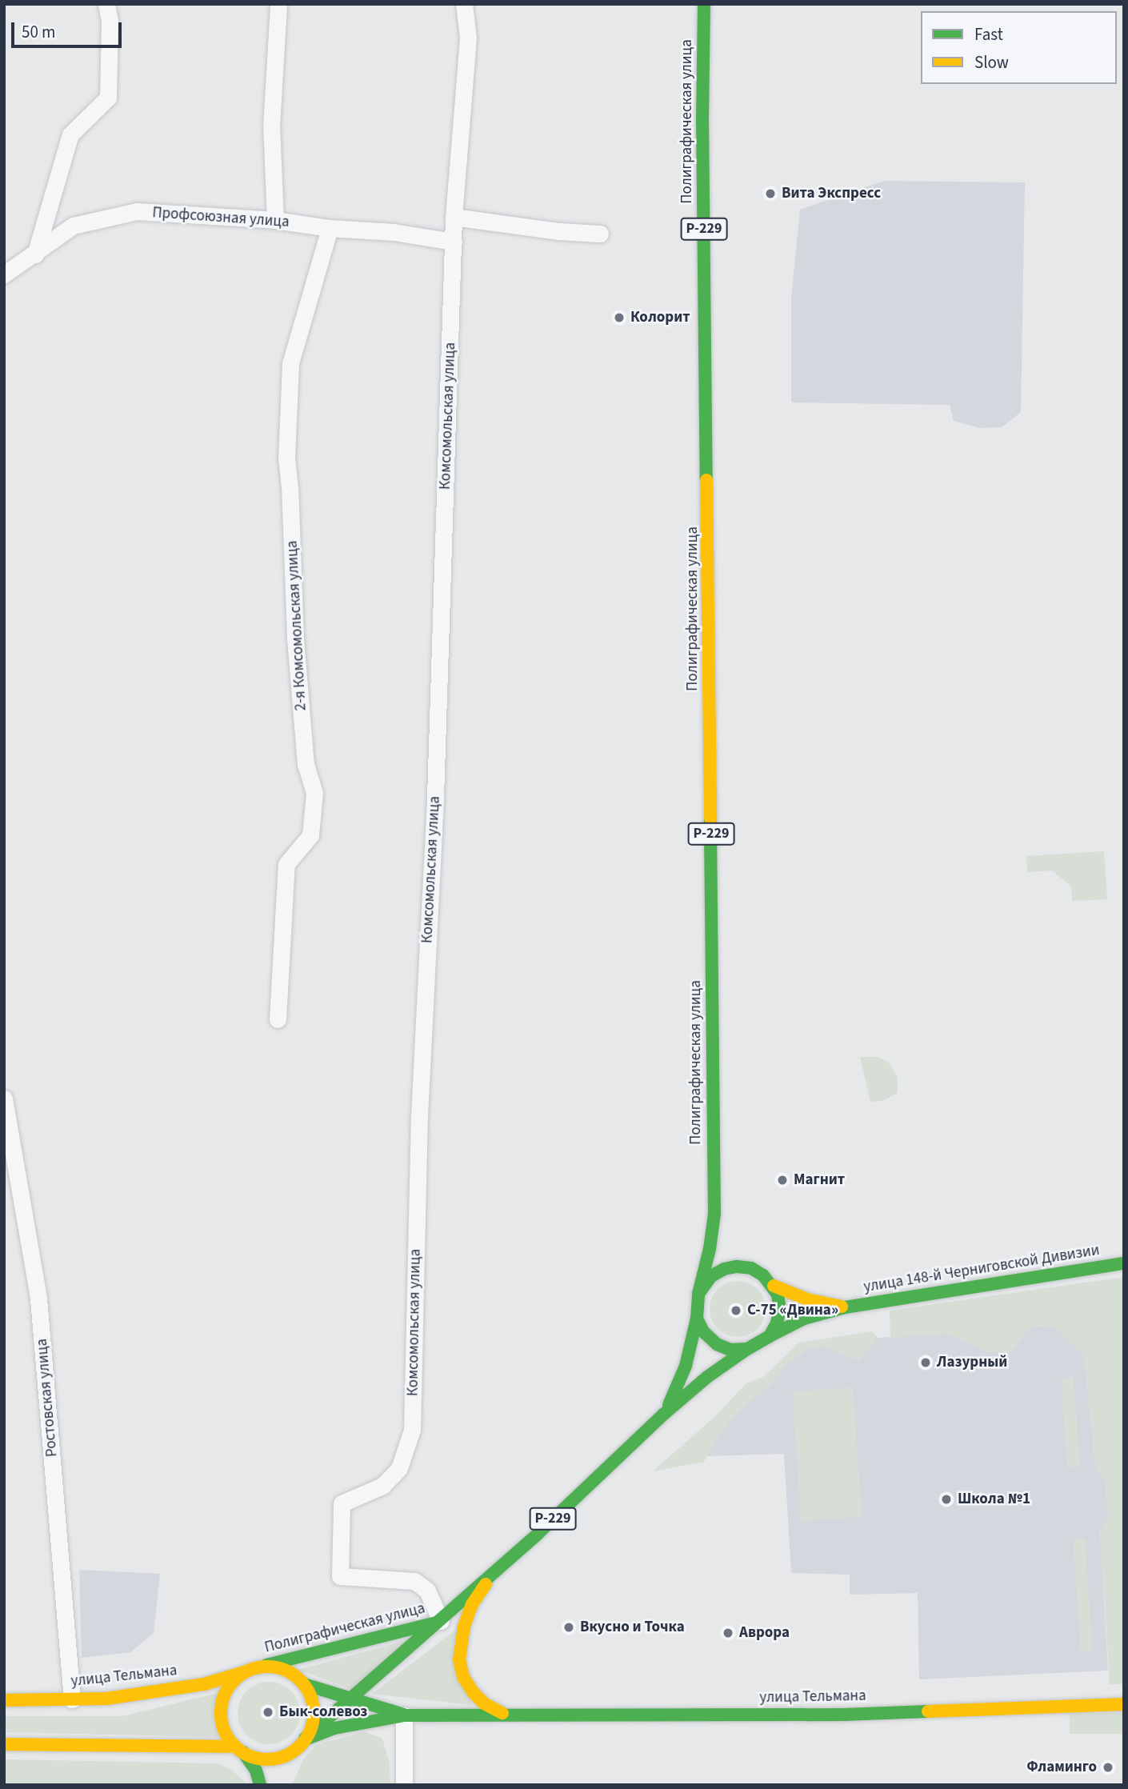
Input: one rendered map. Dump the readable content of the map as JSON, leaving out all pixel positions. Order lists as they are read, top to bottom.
{
  "streets": {
    "main road": [
      "Полиграфическая улица",
      "Р-229",
      "улица 148-й Черниговской Дивизии",
      "улица Тельмана"
    ],
    "street": [
      "Профсоюзная улица",
      "Комсомольская улица",
      "2-я Комсомольская улица",
      "Ростовская улица"
    ]
  },
  "crossings": [
    ["Полиграфическая улица", "Р-229"],
    ["Полиграфическая улица", "Комсомольская улица"],
    ["Полиграфическая улица", "улица 148-й Черниговской Дивизии"],
    ["Полиграфическая улица", "улица Тельмана"],
    ["Профсоюзная улица", "Комсомольская улица"],
    ["Профсоюзная улица", "2-я Комсомольская улица"],
    ["Р-229", "улица Тельмана"],
    ["Ростовская улица", "улица Тельмана"]
  ],
  "places": [
    "Вита Экспресс",
    "Колорит",
    "Магнит",
    "С-75 «Двина»",
    "Лазурный",
    "Школа №1",
    "Вкусно и Точка",
    "Аврора",
    "Бык-солевоз",
    "Фламинго"
  ],
  "legend": ["Fast", "Slow"],
  "scale_bar": "50 m"
}
